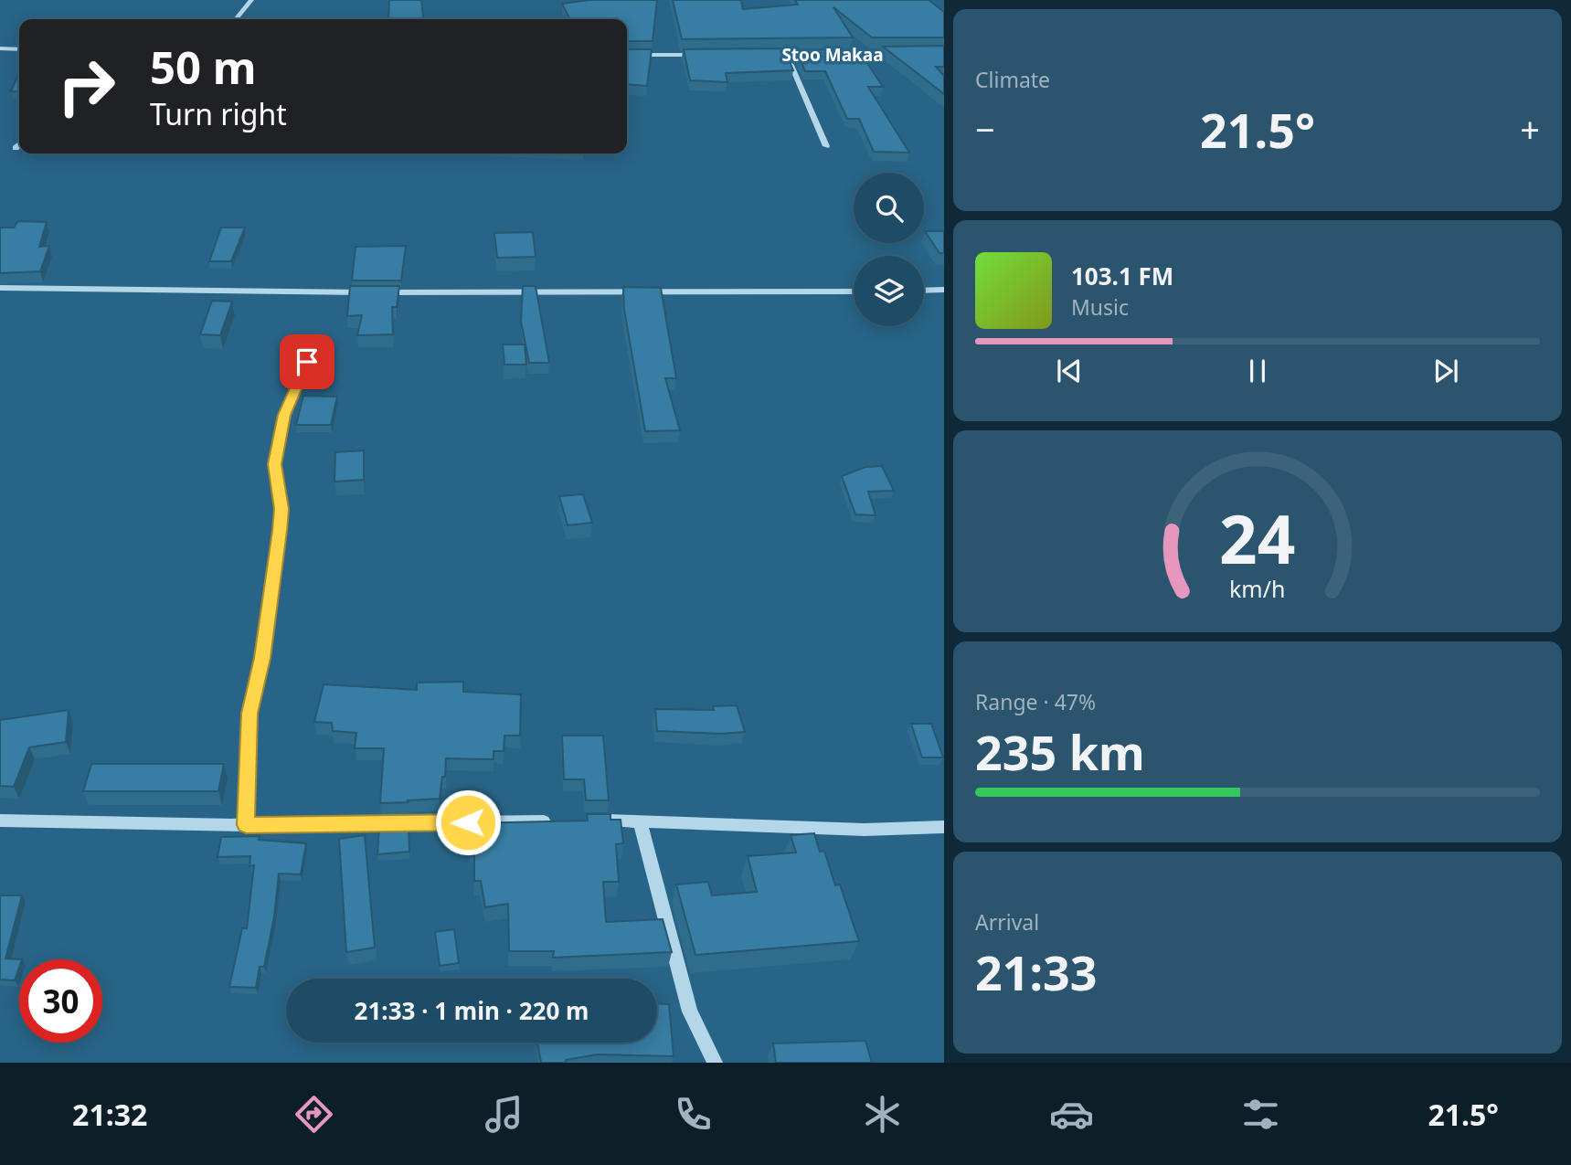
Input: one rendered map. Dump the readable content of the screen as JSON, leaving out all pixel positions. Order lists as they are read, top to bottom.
{
  "districts": ["Stoo Makaa"],
  "page": {
    "tile": [
      "Climate",
      ["Range · 47%", "235 km"],
      ["Arrival", "21:33"]
    ],
    "turn": ["50 m", "Turn right"],
    "heat": ["−", "21.5°", "+"],
    "song": ["103.1 FM", "Music"],
    "limit": "30",
    "trip": "21:33 · 1 min · 220 m",
    "tabs": ["21:32", "21.5°"],
    "gauge": ["24", "km/h"]
  }
}
